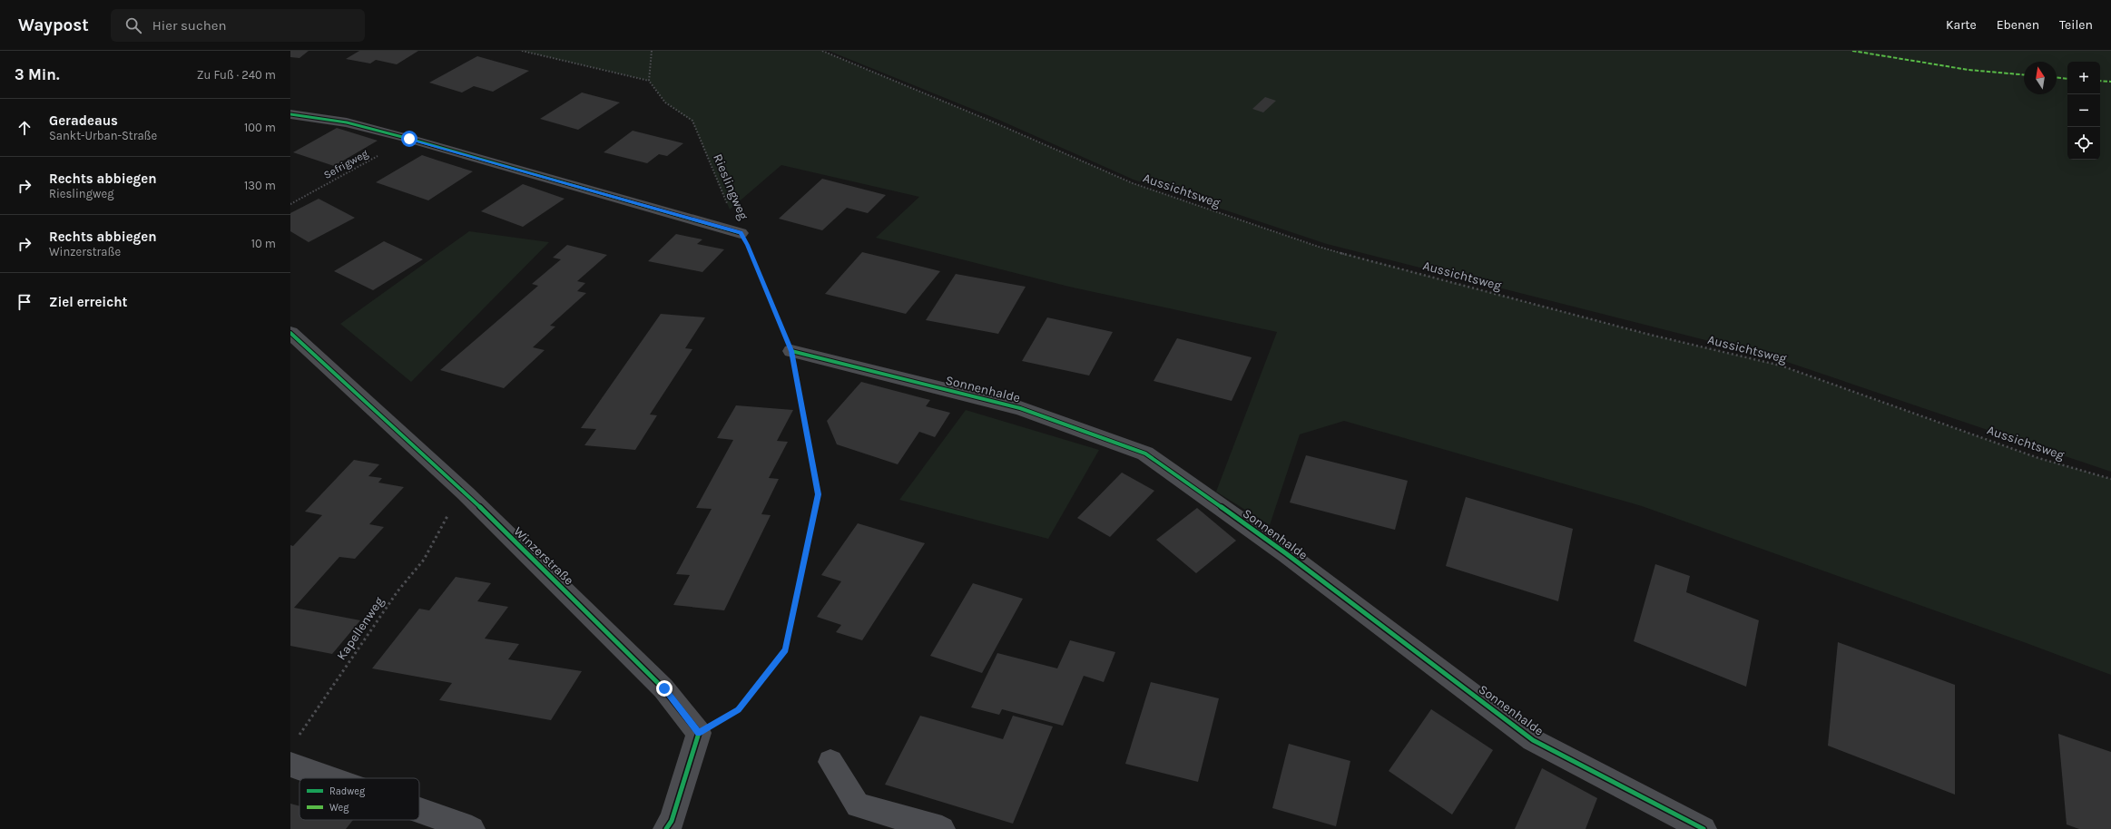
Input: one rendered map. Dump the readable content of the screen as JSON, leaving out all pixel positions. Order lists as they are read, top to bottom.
{
  "streets": {
    "street": ["Sonnenhalde", "Winzerstraße"],
    "path": [
      "Sefrigweg",
      "Rieslingweg",
      "Aussichtsweg",
      "Kapellenweg"
    ]
  },
  "crossings": [
    ["Rieslingweg", "Sonnenhalde"],
    ["Rieslingweg", "Winzerstraße"]
  ],
  "legend": ["Radweg", "Weg"],
  "north": "top",
  "page": {
    "header": "Waypost",
    "search": "Hier suchen",
    "nav": ["Karte", "Ebenen", "Teilen"],
    "heading": ["3 Min.", "Zu Fuß · 240 m"],
    "map_buttons": ["+", "−"],
    "list": [
      ["Geradeaus", "Sankt-Urban-Straße", "100 m"],
      ["Rechts abbiegen", "Rieslingweg", "130 m"],
      ["Rechts abbiegen", "Winzerstraße", "10 m"],
      "Ziel erreicht"
    ]
  }
}
